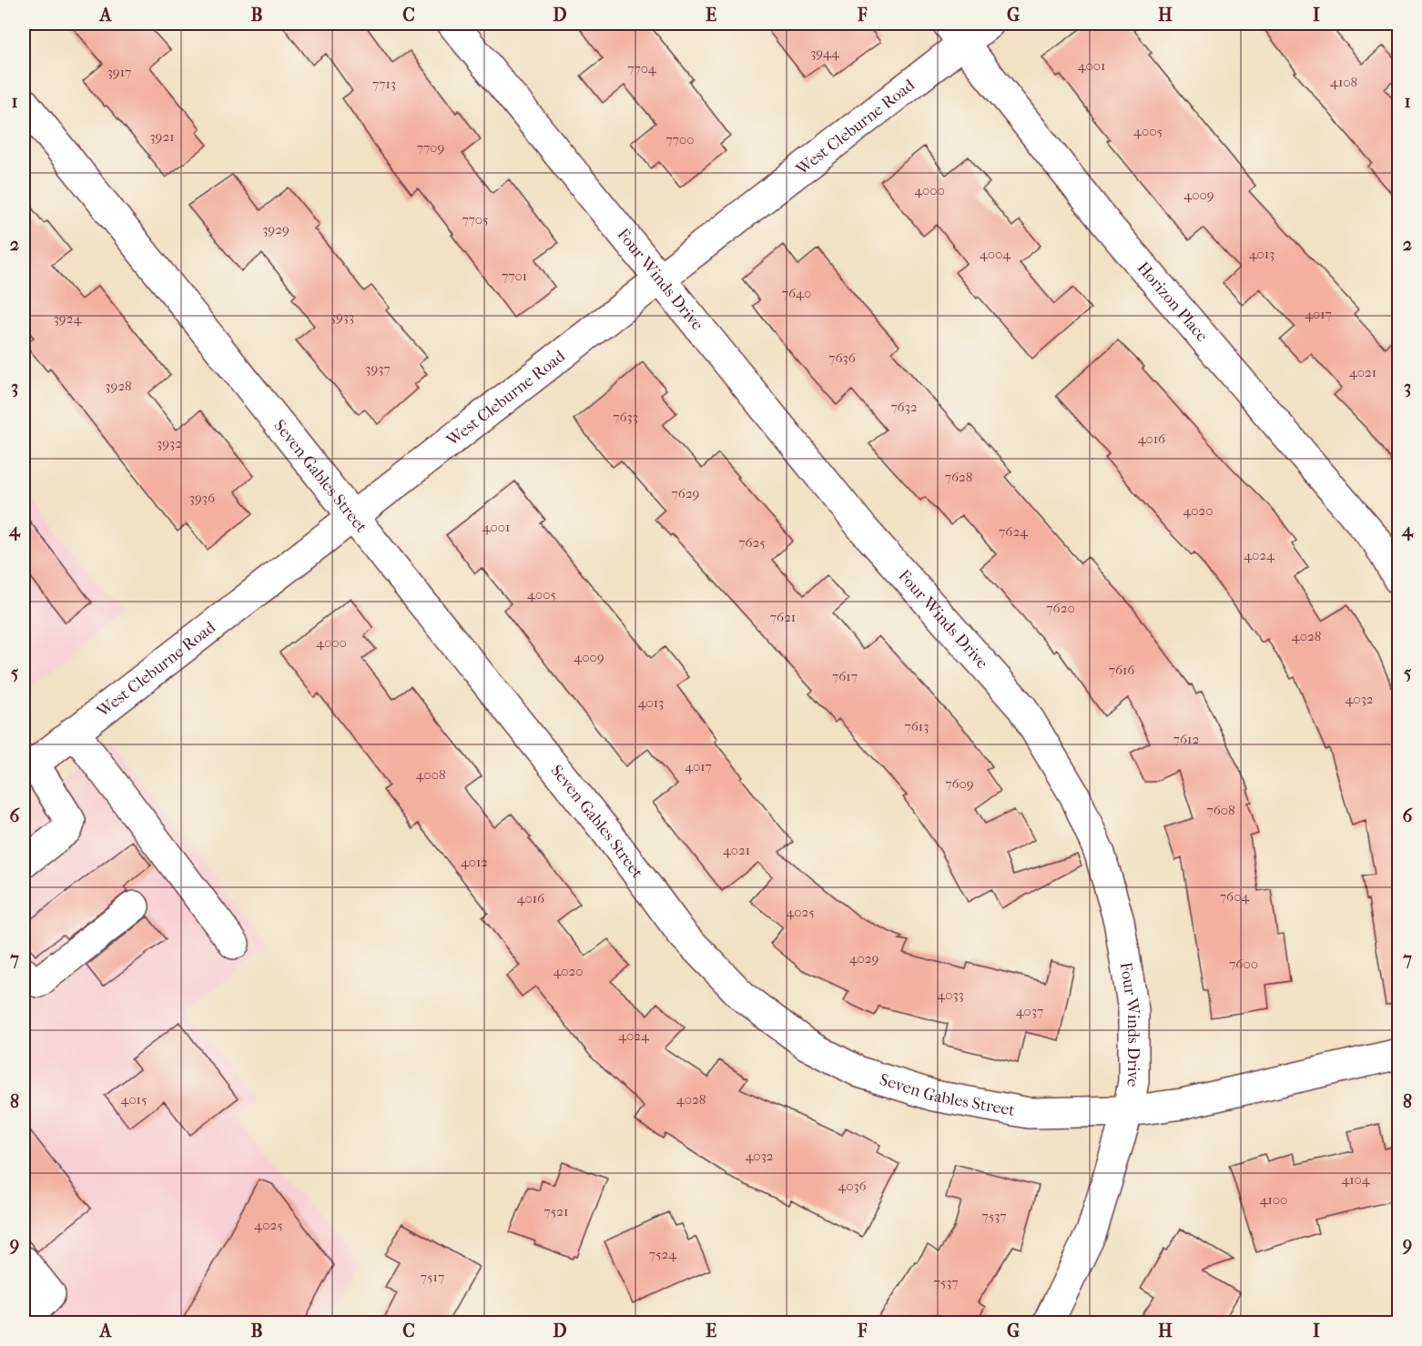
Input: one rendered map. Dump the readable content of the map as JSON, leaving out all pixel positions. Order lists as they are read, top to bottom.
{
  "streets": {
    "street": [
      "West Cleburne Road",
      "Four Winds Drive",
      "Horizon Place",
      "Seven Gables Street"
    ]
  },
  "crossings": [
    ["West Cleburne Road", "Four Winds Drive"],
    ["West Cleburne Road", "Horizon Place"],
    ["West Cleburne Road", "Seven Gables Street"],
    ["Four Winds Drive", "Seven Gables Street"]
  ],
  "house_numbers": [
    "3944",
    "4001",
    "7704",
    "3917",
    "4108",
    "7713",
    "4005",
    "3921",
    "7700",
    "7709",
    "4000",
    "4009",
    "7705",
    "3929",
    "4004",
    "4013",
    "7701",
    "7640",
    "4017",
    "3933",
    "3924",
    "7636",
    "3937",
    "4021",
    "3928",
    "7632",
    "7633",
    "4016",
    "3932",
    "7628",
    "7629",
    "3936",
    "4020",
    "4001",
    "7624",
    "7625",
    "4024",
    "4005",
    "7620",
    "7621",
    "4028",
    "4000",
    "4009",
    "7616",
    "7617",
    "4032",
    "4013",
    "7613",
    "7612",
    "4017",
    "4008",
    "7609",
    "7608",
    "4021",
    "4012",
    "7604",
    "4016",
    "4025",
    "4029",
    "7600",
    "4020",
    "4033",
    "4037",
    "4024",
    "4015",
    "4028",
    "4032",
    "4104",
    "4036",
    "4100",
    "7521",
    "7537",
    "4025",
    "7524",
    "7517",
    "7537"
  ],
  "grid": {
    "columns": [
      "A",
      "B",
      "C",
      "D",
      "E",
      "F",
      "G",
      "H",
      "I"
    ],
    "rows": [
      "1",
      "2",
      "3",
      "4",
      "5",
      "6",
      "7",
      "8",
      "9"
    ]
  }
}
